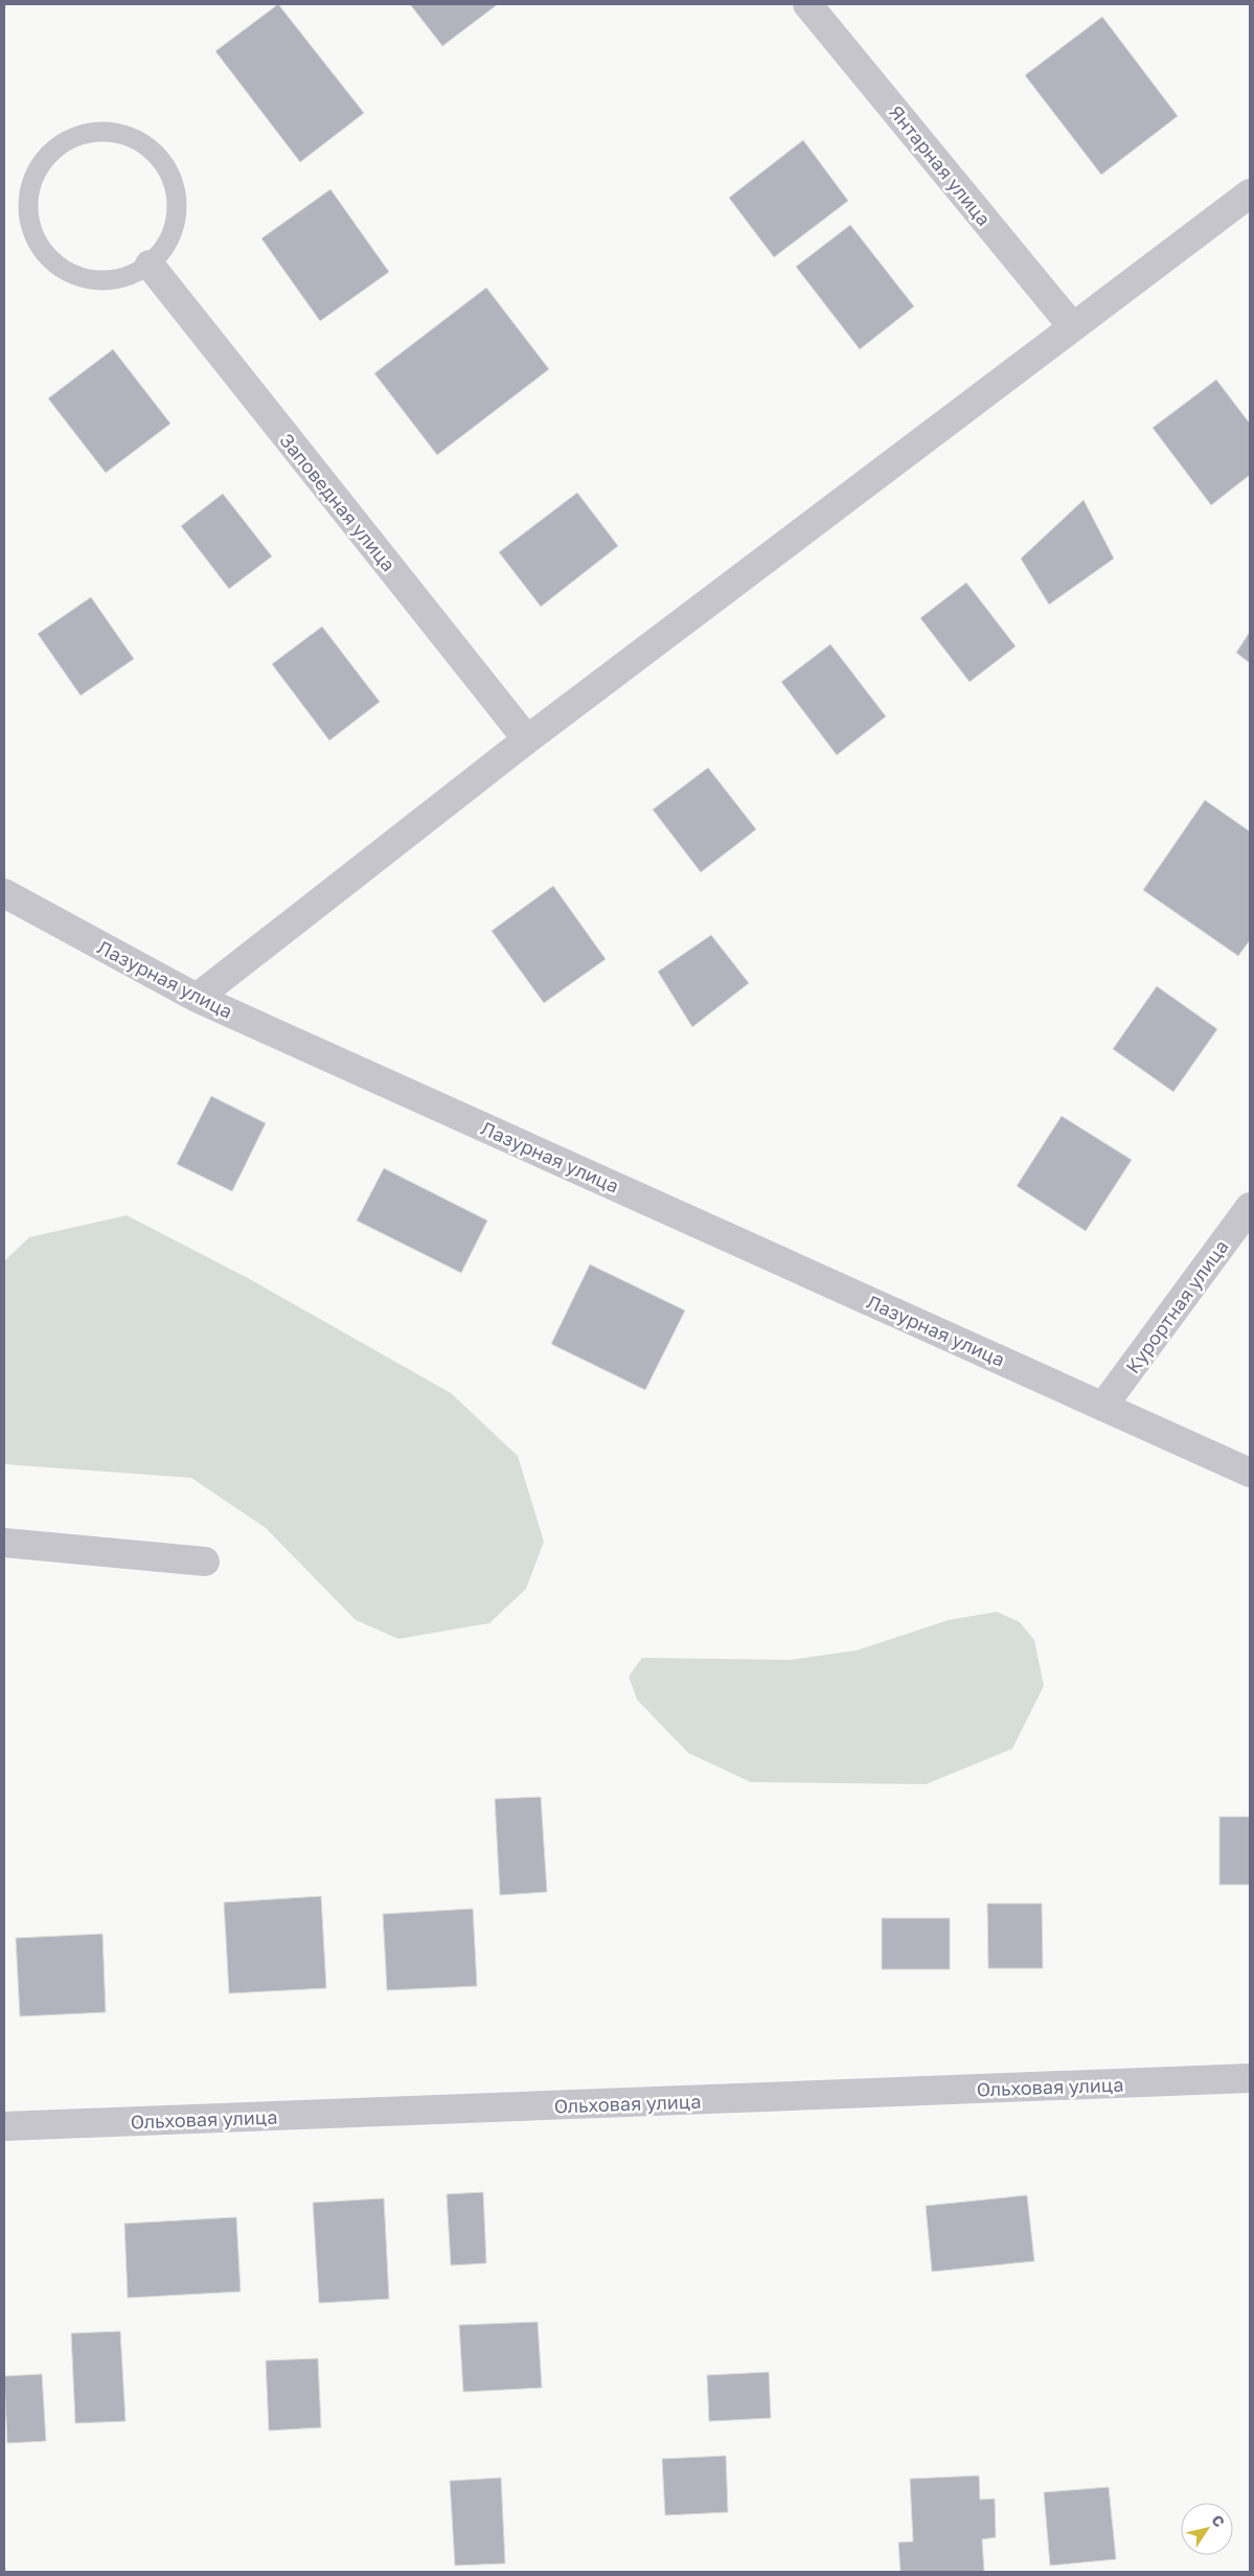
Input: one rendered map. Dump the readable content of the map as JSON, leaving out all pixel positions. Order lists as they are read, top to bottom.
{
  "streets": {
    "street": [
      "Янтарная улица",
      "Заповедная улица",
      "Лазурная улица",
      "Курортная улица",
      "Ольховая улица"
    ]
  },
  "crossings": [
    ["Лазурная улица", "Курортная улица"]
  ],
  "north": "top right"
}
